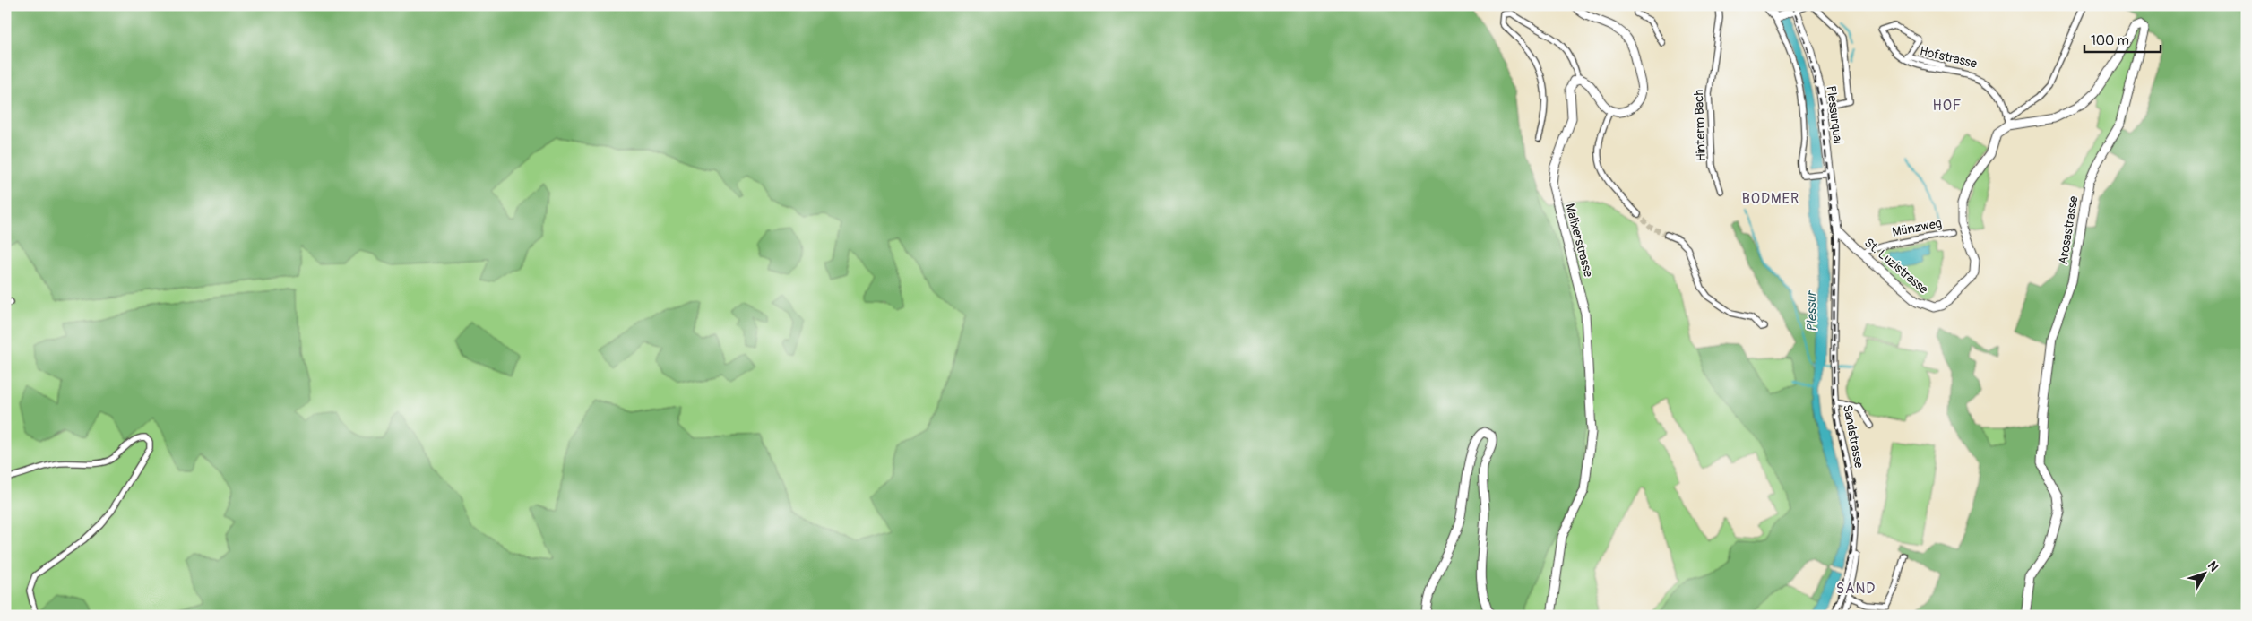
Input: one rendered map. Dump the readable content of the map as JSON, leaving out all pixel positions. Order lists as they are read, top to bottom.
{
  "streets": {
    "main road": [
      "Plessurquai",
      "Arosastrasse",
      "Malixerstrasse",
      "St. Luzistrasse"
    ],
    "street": [
      "Hofstrasse",
      "Hinterm Bach",
      "Münzweg",
      "Sandstrasse"
    ]
  },
  "crossings": [
    ["Hofstrasse", "Arosastrasse"],
    ["Hofstrasse", "St. Luzistrasse"],
    ["Plessurquai", "St. Luzistrasse"],
    ["Plessurquai", "Sandstrasse"],
    ["Münzweg", "St. Luzistrasse"],
    ["Arosastrasse", "St. Luzistrasse"],
    ["St. Luzistrasse", "Sandstrasse"]
  ],
  "districts": ["HOF", "BODMER", "SAND"],
  "water": ["Plessur"],
  "scale_bar": "100 m",
  "north": "top right"
}
